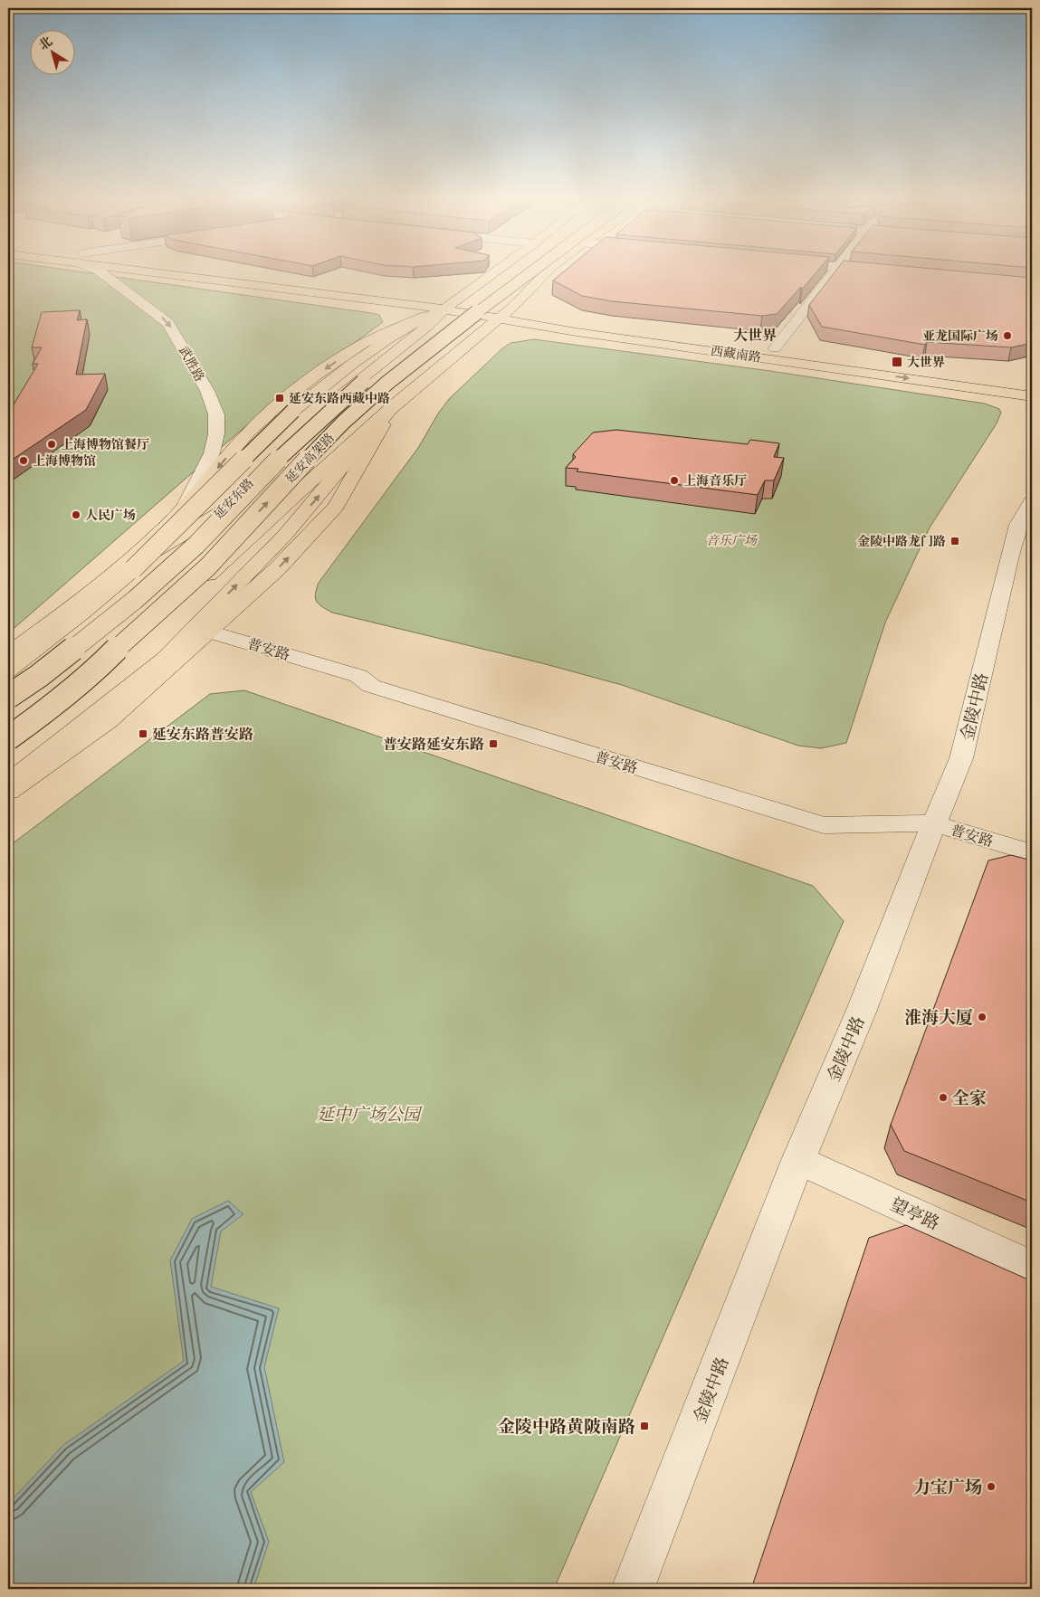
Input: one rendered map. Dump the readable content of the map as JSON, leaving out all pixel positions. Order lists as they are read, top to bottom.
{
  "streets": {
    "main road": ["西藏南路", "延安高架路", "延安东路"],
    "street": [
      "武胜路",
      "普安路",
      "金陵中路",
      "望亭路"
    ]
  },
  "crossings": [
    ["西藏南路", "延安东路"],
    ["武胜路", "延安东路"],
    ["普安路", "金陵中路"],
    ["金陵中路", "望亭路"]
  ],
  "one_way": ["武胜路"],
  "districts": ["大世界"],
  "parks": ["音乐广场", "延中广场公园"],
  "places": {
    "other": [
      "亚龙国际广场",
      "上海博物馆餐厅",
      "上海博物馆",
      "上海音乐厅",
      "人民广场",
      "淮海大厦",
      "全家",
      "力宝广场"
    ],
    "transit": [
      "大世界",
      "延安东路西藏中路",
      "金陵中路龙门路",
      "延安东路普安路",
      "普安路延安东路",
      "金陵中路黄陂南路"
    ]
  },
  "north": "top left"
}
